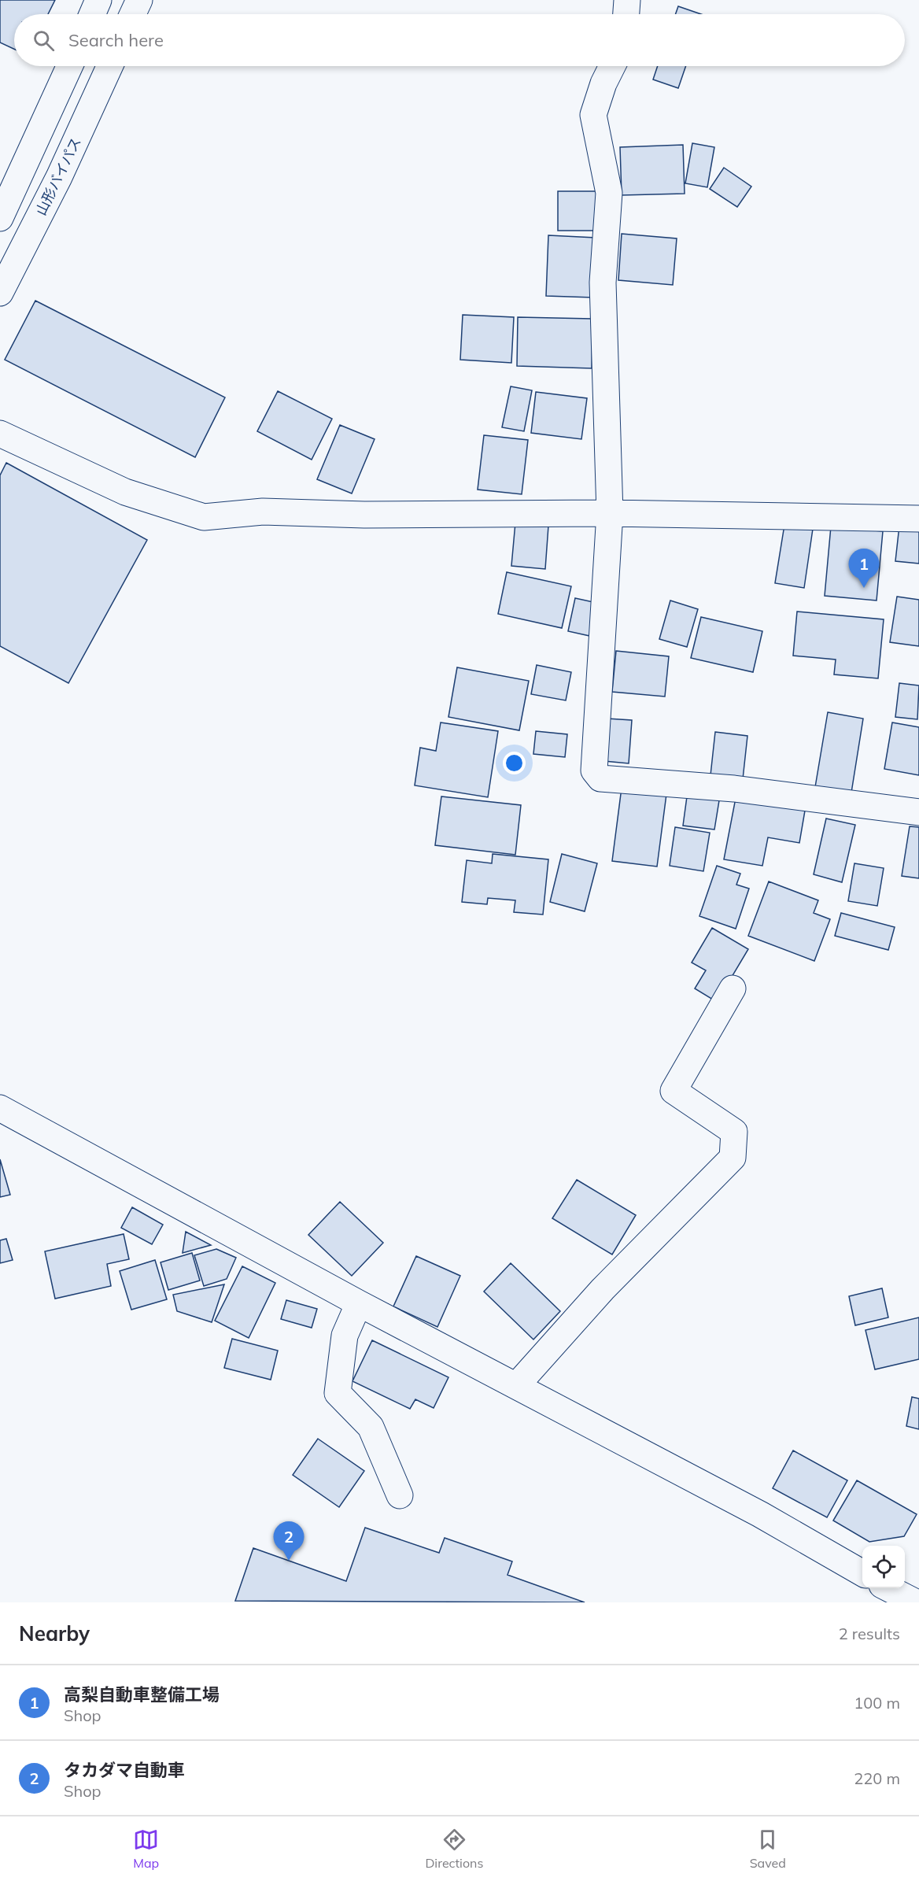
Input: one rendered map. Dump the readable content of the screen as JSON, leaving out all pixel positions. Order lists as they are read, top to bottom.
{
  "streets": {
    "main road": ["山形バイパス"]
  },
  "page": {
    "search": "Search here",
    "pins": ["1", "2"],
    "heading": ["Nearby", "2 results"],
    "list": [
      {
        "mark": "1",
        "name": "高梨自動車整備工場",
        "note": "Shop",
        "value": "100 m"
      },
      {
        "mark": "2",
        "name": "タカダマ自動車",
        "note": "Shop",
        "value": "220 m"
      }
    ],
    "nav": ["Map", "Directions", "Saved"]
  }
}
